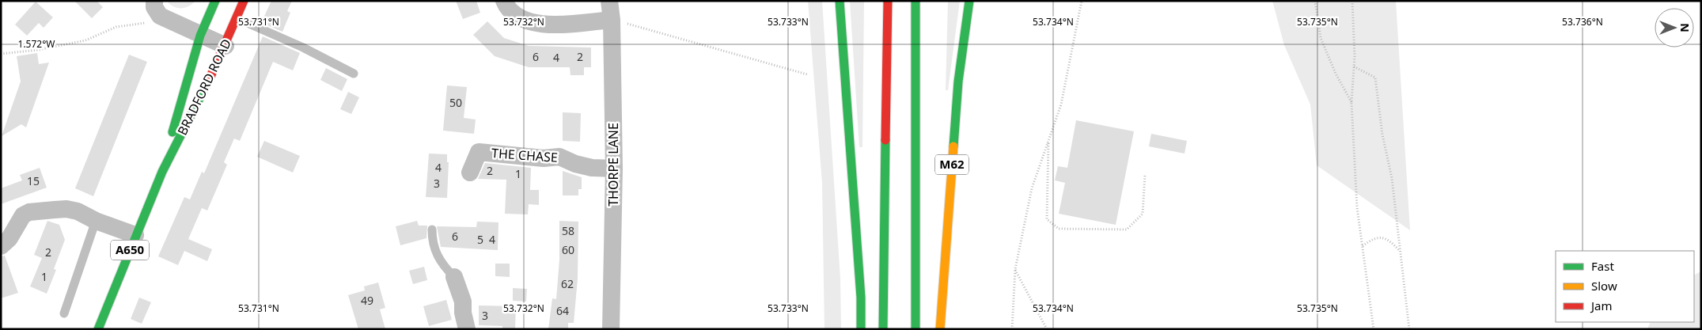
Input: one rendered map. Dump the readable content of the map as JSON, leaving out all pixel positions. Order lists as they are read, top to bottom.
{
  "streets": {
    "main road": ["BRADFORD ROAD", "M62", "A650"],
    "street": ["THE CHASE", "THORPE LANE"]
  },
  "crossings": [
    ["THE CHASE", "THORPE LANE"]
  ],
  "house_numbers": [
    "6",
    "2",
    "4",
    "50",
    "4",
    "2",
    "1",
    "15",
    "3",
    "58",
    "6",
    "5",
    "4",
    "60",
    "2",
    "1",
    "62",
    "49",
    "64",
    "3"
  ],
  "legend": ["Fast", "Slow", "Jam"],
  "north": "right",
  "coordinates": [
    "53.731°N",
    "53.732°N",
    "53.733°N",
    "53.734°N",
    "53.735°N",
    "53.736°N",
    "1.572°W"
  ]
}
